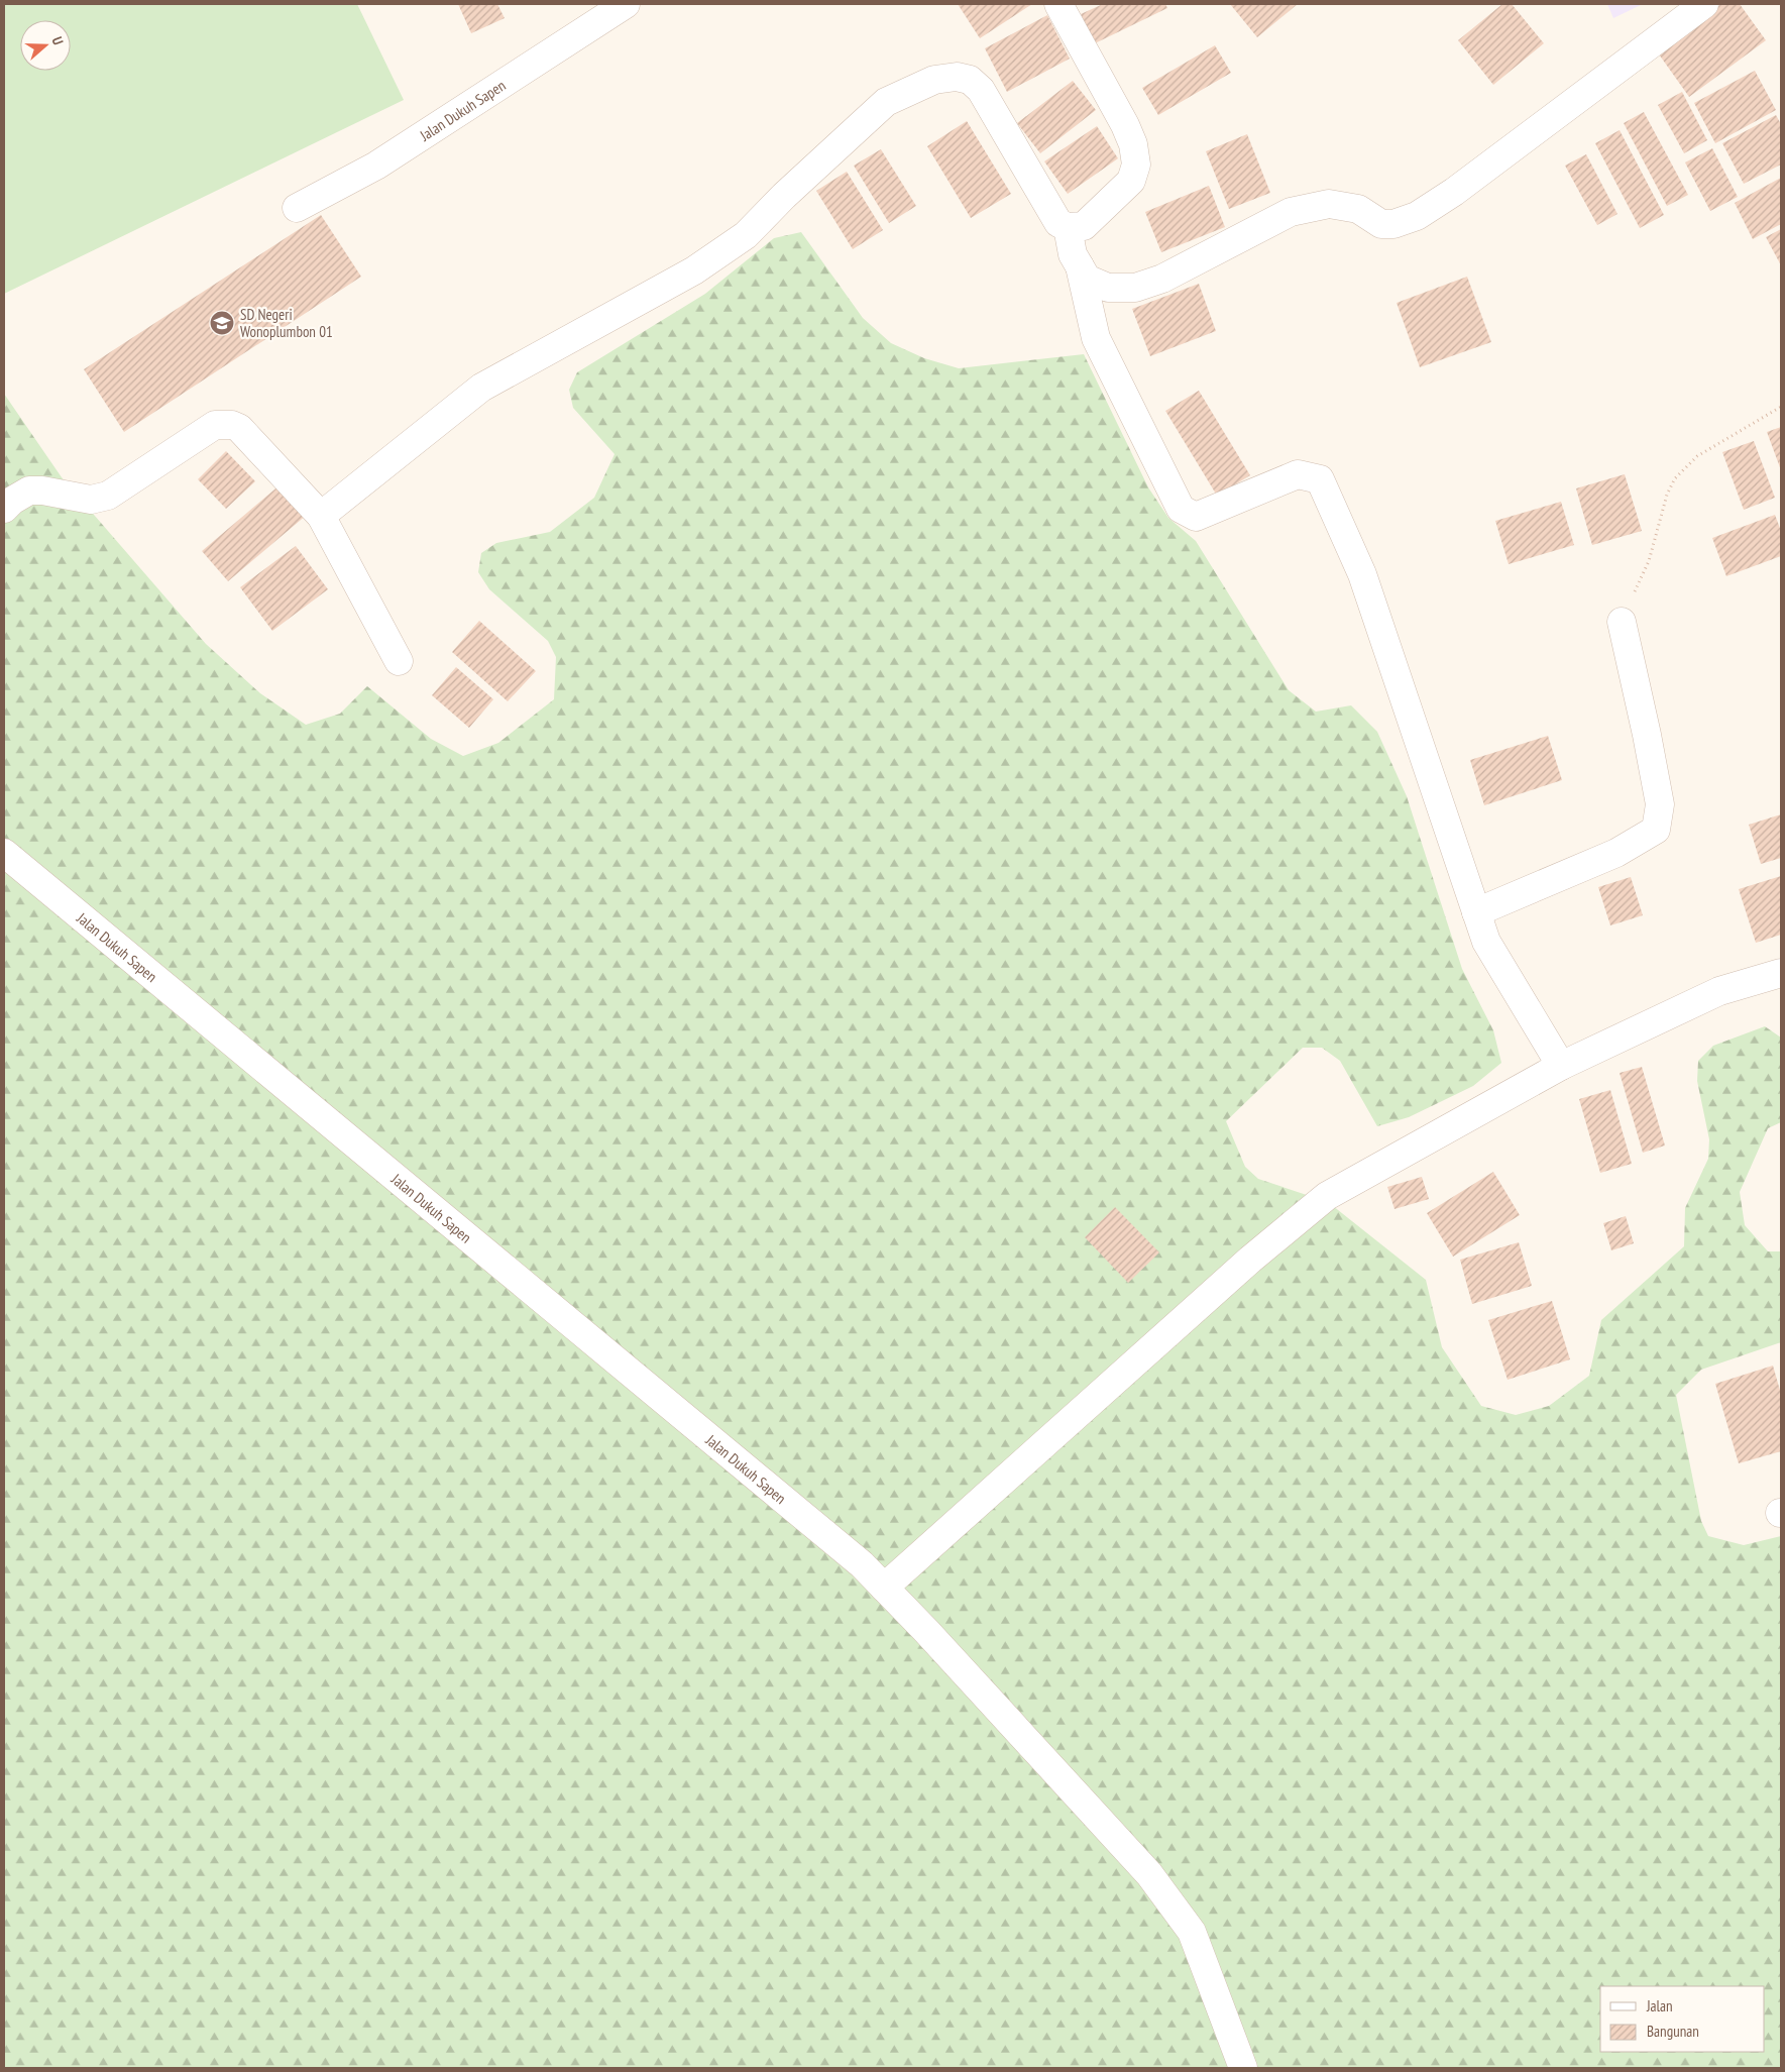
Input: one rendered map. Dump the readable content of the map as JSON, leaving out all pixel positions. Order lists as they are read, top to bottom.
{
  "streets": {
    "street": ["Jalan Dukuh Sapen"]
  },
  "places": {
    "school or university": ["SD Negeri Wonoplumbon 01"]
  },
  "legend": ["Jalan", "Bangunan"],
  "north": "right"
}
